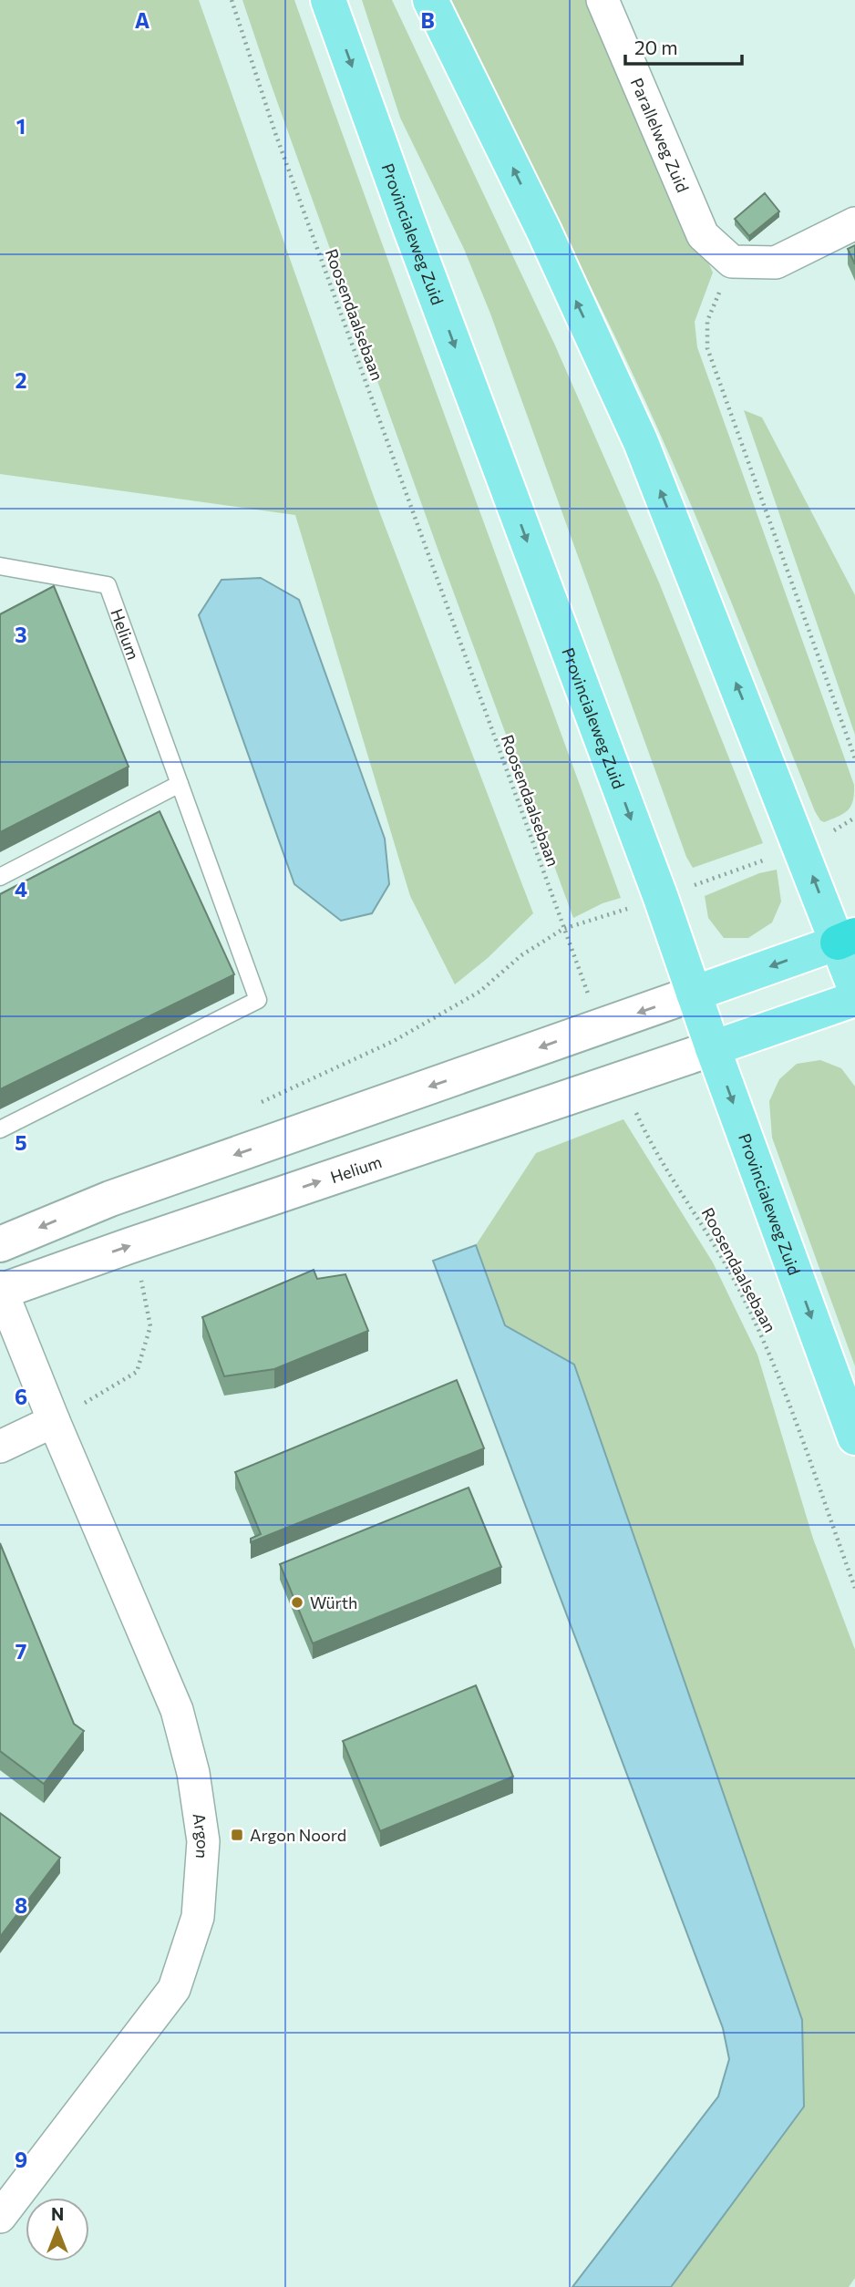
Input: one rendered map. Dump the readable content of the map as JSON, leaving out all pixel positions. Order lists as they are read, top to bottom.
{
  "streets": {
    "main road": ["Provincialeweg Zuid"],
    "street": ["Parallelweg Zuid", "Helium", "Argon"],
    "path": ["Roosendaalsebaan"]
  },
  "crossings": [
    ["Provincialeweg Zuid", "Helium"],
    ["Roosendaalsebaan", "Helium"],
    ["Helium", "Argon"]
  ],
  "one_way": ["Helium"],
  "places": {
    "other": ["Würth"],
    "transit": ["Argon Noord"]
  },
  "scale_bar": "20 m",
  "north": "top",
  "grid": {
    "columns": ["A", "B"],
    "rows": [
      "1",
      "2",
      "3",
      "4",
      "5",
      "6",
      "7",
      "8",
      "9"
    ]
  }
}
